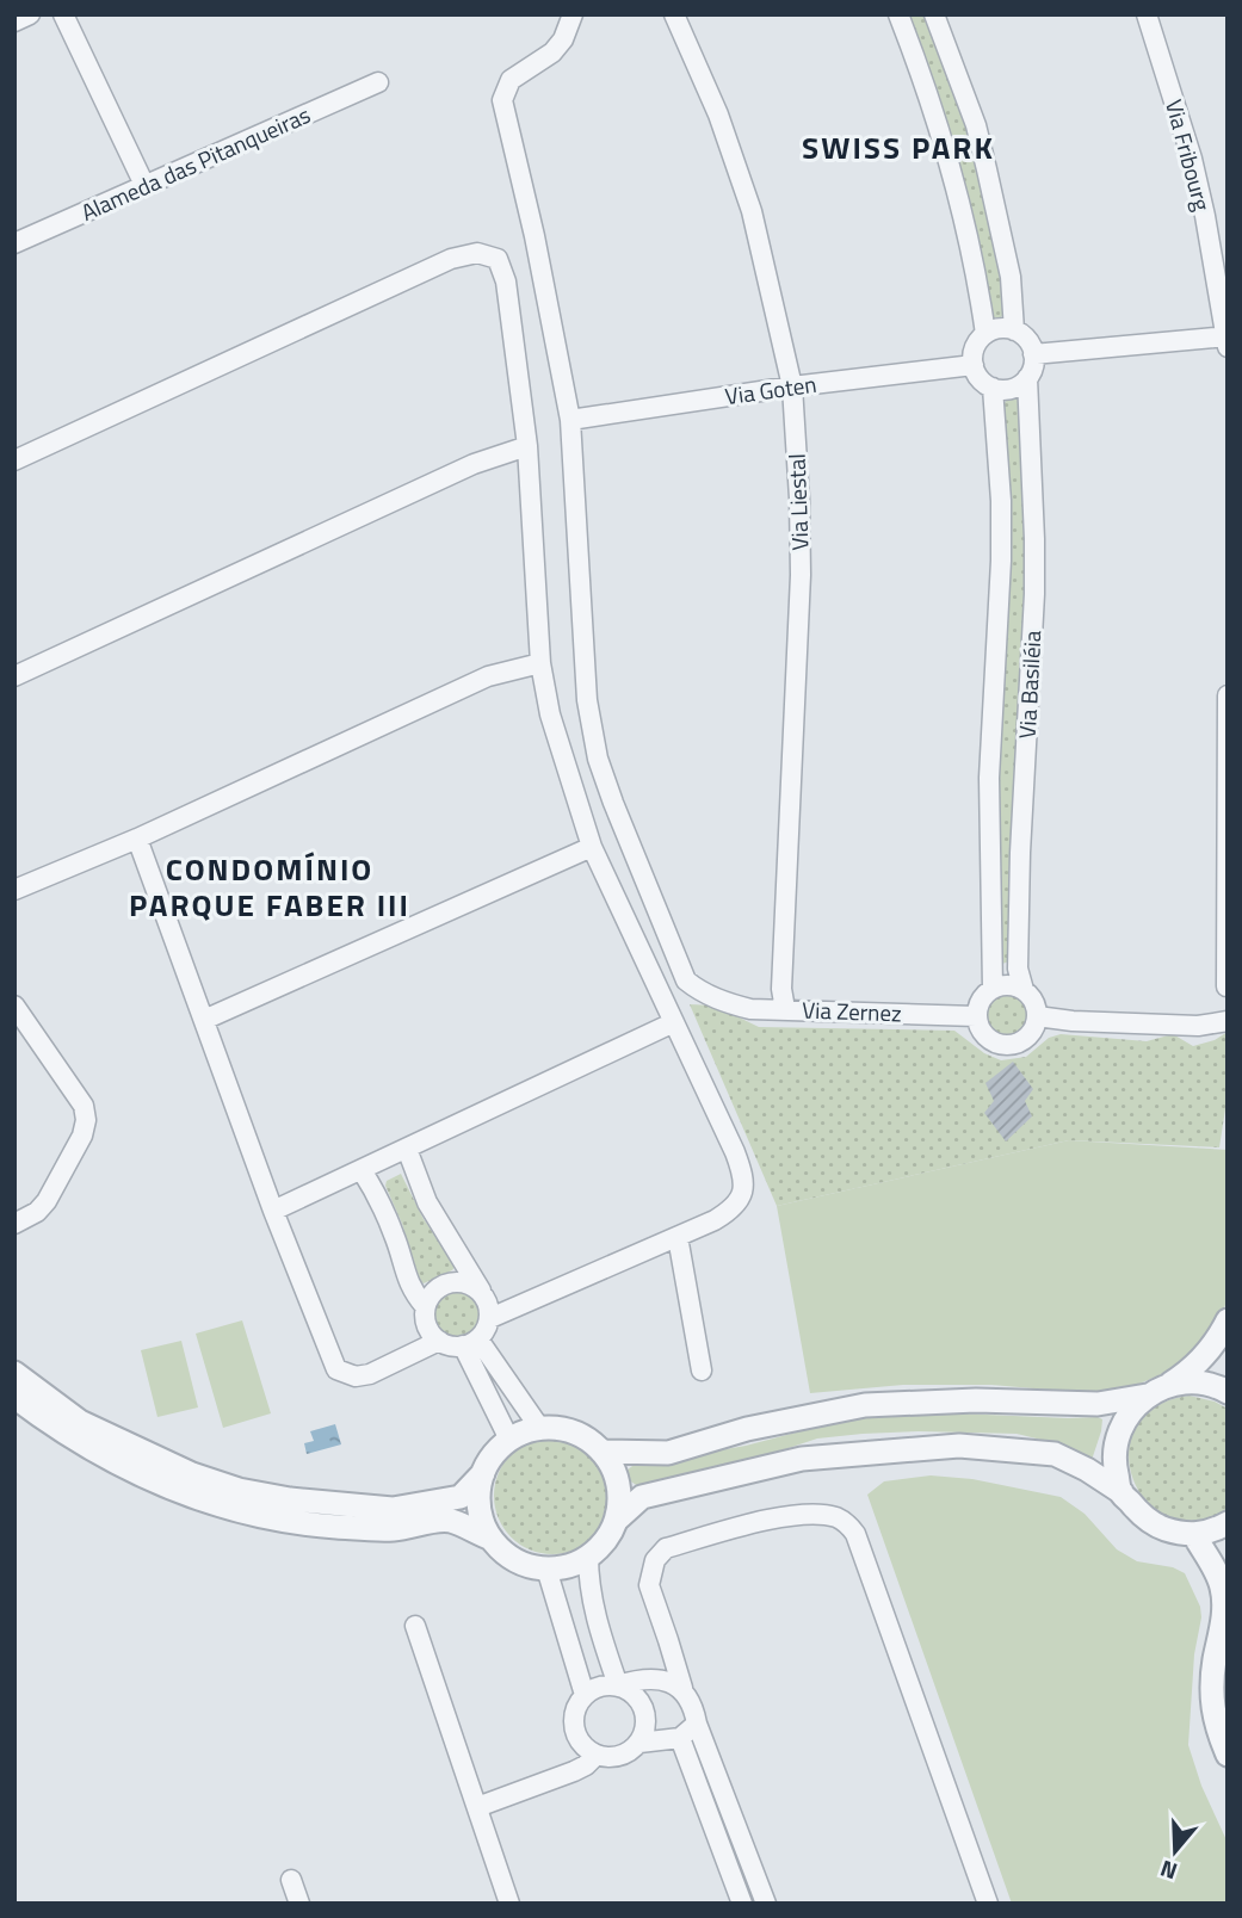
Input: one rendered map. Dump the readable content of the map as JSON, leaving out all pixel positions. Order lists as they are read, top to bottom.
{
  "streets": {
    "street": [
      "Via Fribourg",
      "Alameda das Pitanqueiras",
      "Via Goten",
      "Via Liestal",
      "Via Basiléia",
      "Via Zernez"
    ]
  },
  "crossings": [
    ["Via Goten", "Via Liestal"],
    ["Via Goten", "Via Basiléia"],
    ["Via Goten", "Via Zernez"],
    ["Via Liestal", "Via Zernez"],
    ["Via Basiléia", "Via Zernez"]
  ],
  "districts": ["SWISS PARK", "CONDOMÍNIO PARQUE FABER III"],
  "north": "bottom"
}
